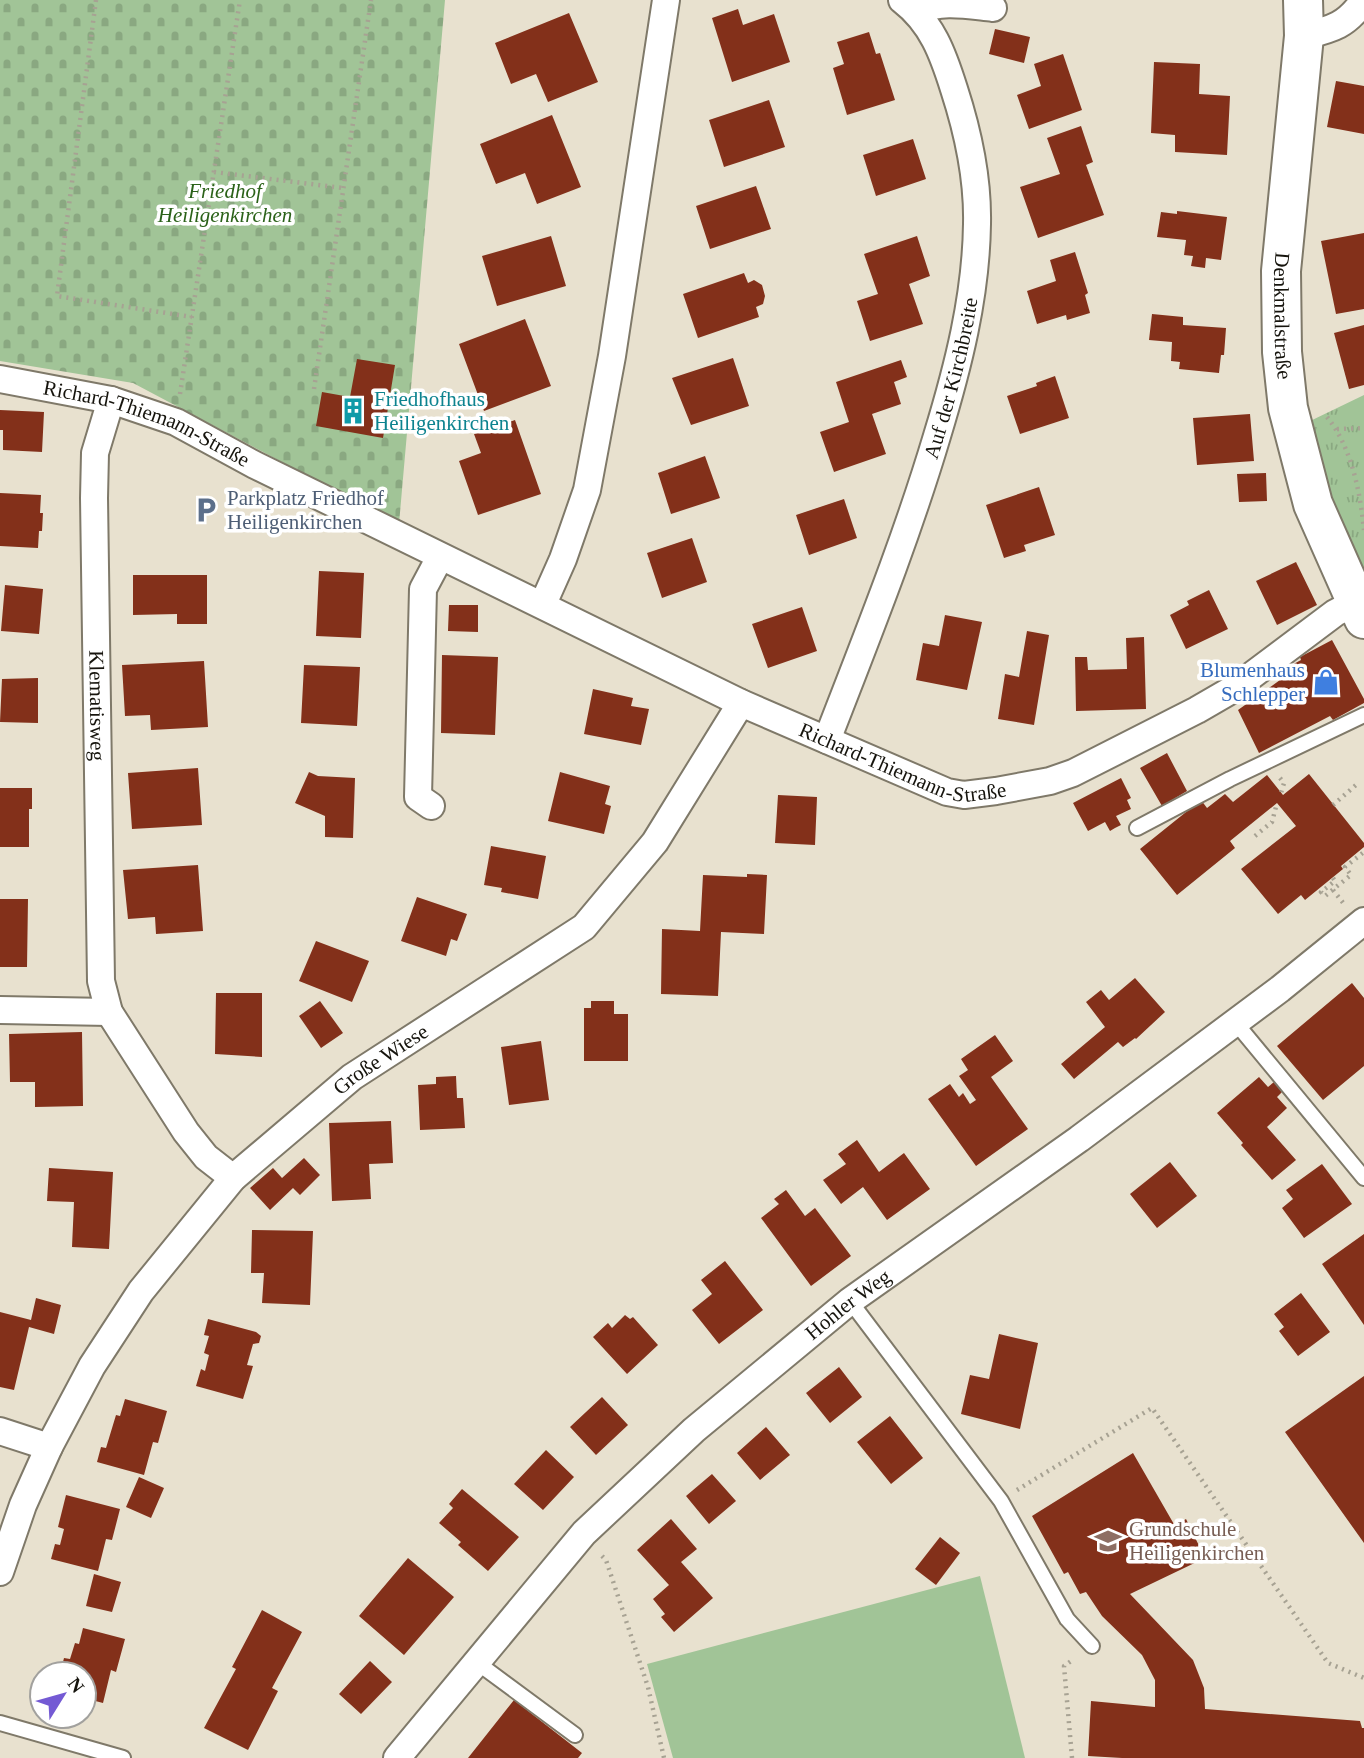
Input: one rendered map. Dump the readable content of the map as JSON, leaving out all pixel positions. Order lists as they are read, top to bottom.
{
  "streets": {
    "main road": ["Denkmalstraße"],
    "street": [
      "Auf der Kirchbreite",
      "Richard-Thiemann-Straße",
      "Klematisweg",
      "Große Wiese",
      "Hohler Weg"
    ]
  },
  "crossings": [
    ["Denkmalstraße", "Richard-Thiemann-Straße"],
    ["Auf der Kirchbreite", "Richard-Thiemann-Straße"],
    ["Richard-Thiemann-Straße", "Klematisweg"],
    ["Richard-Thiemann-Straße", "Große Wiese"],
    ["Klematisweg", "Große Wiese"]
  ],
  "parks": ["Friedhof Heiligenkirchen"],
  "places": {
    "building": ["Friedhofhaus Heiligenkirchen"],
    "parking": ["Parkplatz Friedhof Heiligenkirchen"],
    "shop": ["Blumenhaus Schlepper"],
    "school or university": ["Grundschule Heiligenkirchen"]
  },
  "north": "top right"
}
